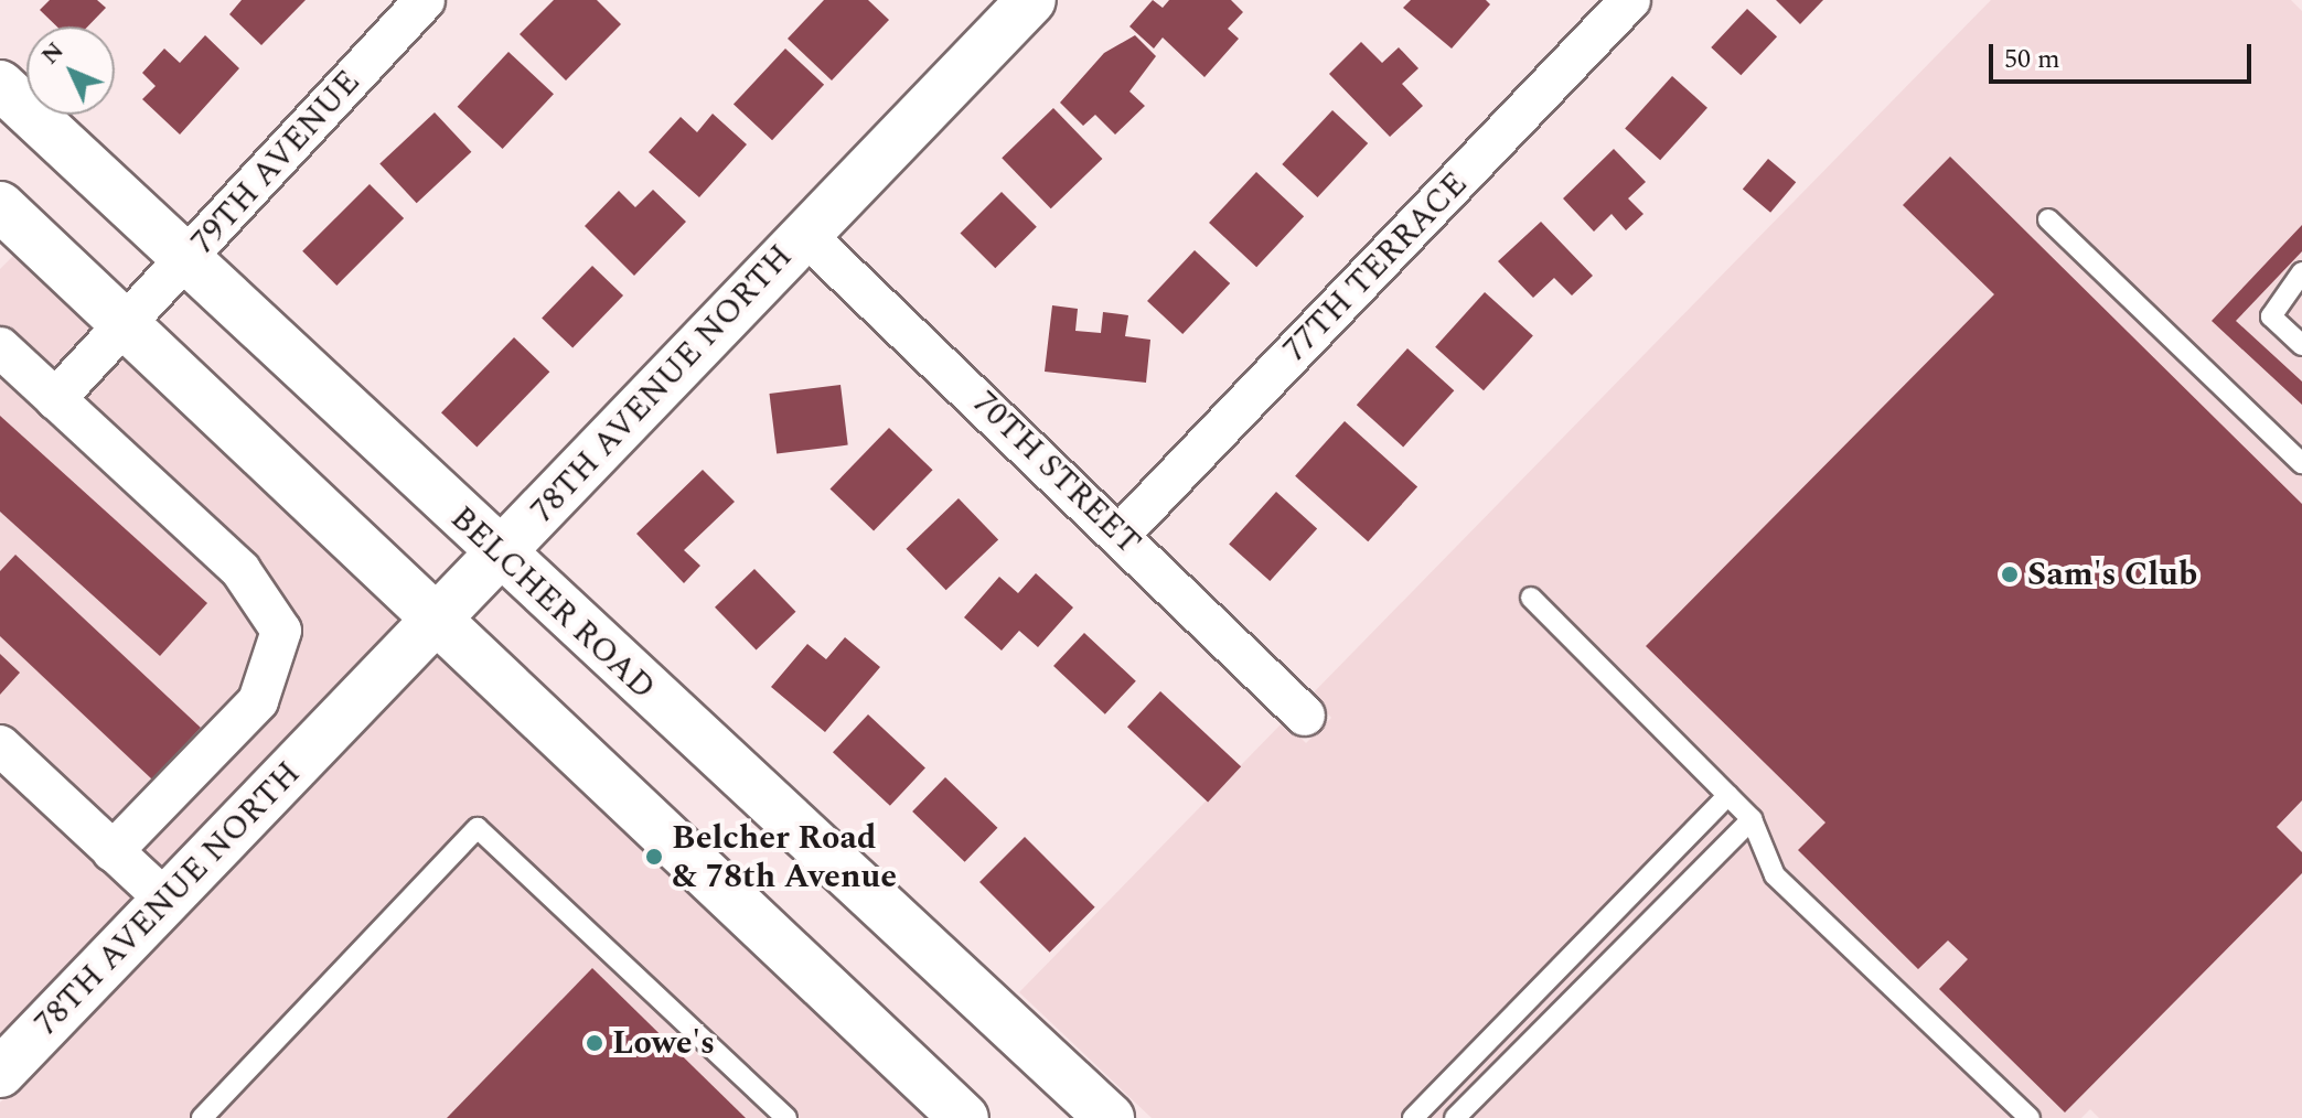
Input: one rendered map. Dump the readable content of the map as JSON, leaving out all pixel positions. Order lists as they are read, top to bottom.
{
  "streets": {
    "main road": ["78TH AVENUE NORTH", "BELCHER ROAD"],
    "street": ["79TH AVENUE", "77TH TERRACE", "70TH STREET"]
  },
  "crossings": [
    ["79TH AVENUE", "BELCHER ROAD"],
    ["77TH TERRACE", "70TH STREET"],
    ["78TH AVENUE NORTH", "70TH STREET"],
    ["78TH AVENUE NORTH", "BELCHER ROAD"]
  ],
  "places": ["Sam's Club", "Belcher Road & 78th Avenue", "Lowe's"],
  "scale_bar": "50 m",
  "north": "top left"
}
